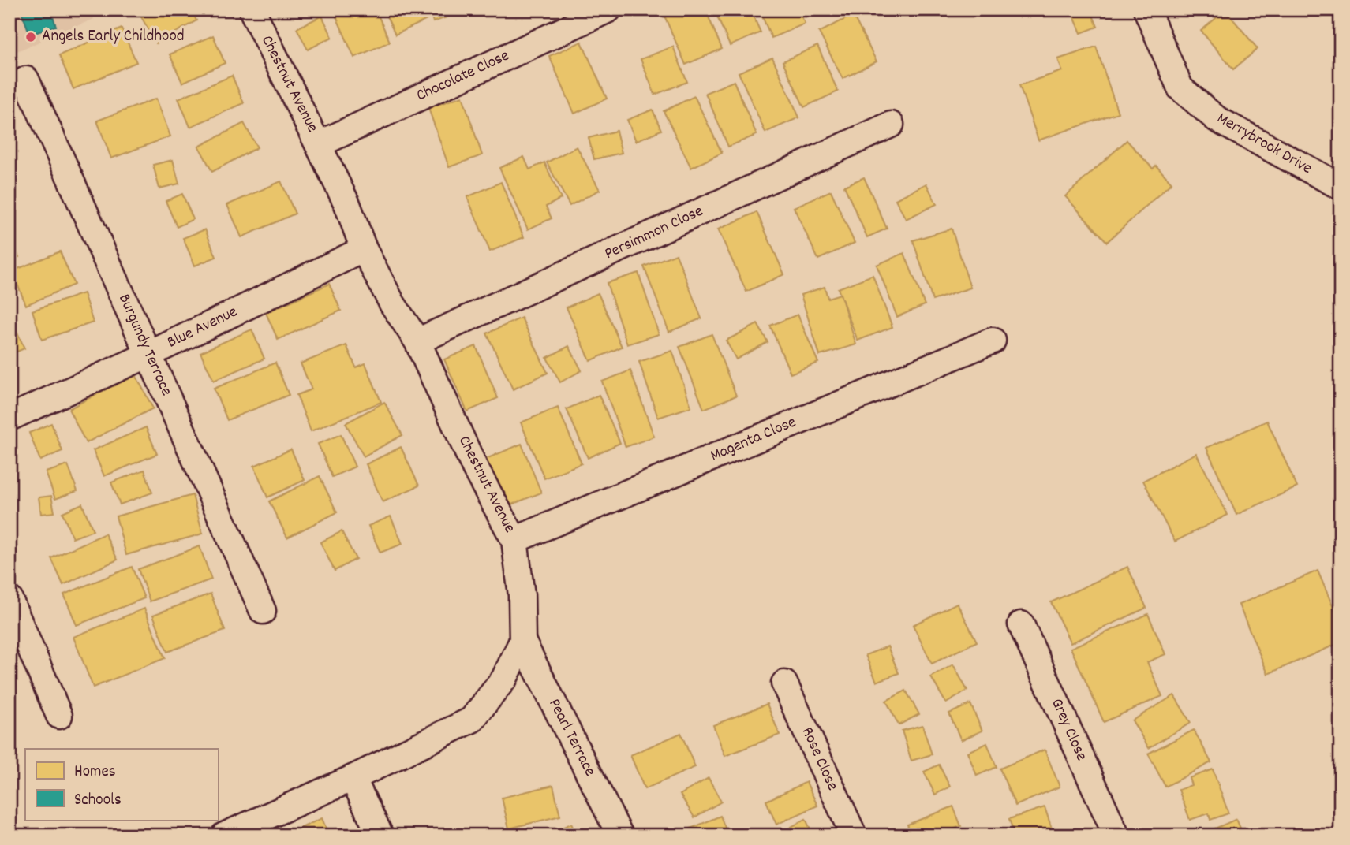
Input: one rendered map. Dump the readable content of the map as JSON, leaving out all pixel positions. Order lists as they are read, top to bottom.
{
  "streets": {
    "street": [
      "Chocolate Close",
      "Chestnut Avenue",
      "Merrybrook Drive",
      "Persimmon Close",
      "Blue Avenue",
      "Burgundy Terrace",
      "Magenta Close",
      "Grey Close",
      "Pearl Terrace",
      "Rose Close"
    ]
  },
  "crossings": [
    ["Chocolate Close", "Chestnut Avenue"],
    ["Chestnut Avenue", "Persimmon Close"],
    ["Chestnut Avenue", "Blue Avenue"],
    ["Chestnut Avenue", "Magenta Close"],
    ["Chestnut Avenue", "Pearl Terrace"],
    ["Blue Avenue", "Burgundy Terrace"]
  ],
  "places": ["Angels Early Childhood"],
  "legend": ["Homes", "Schools"]
}
